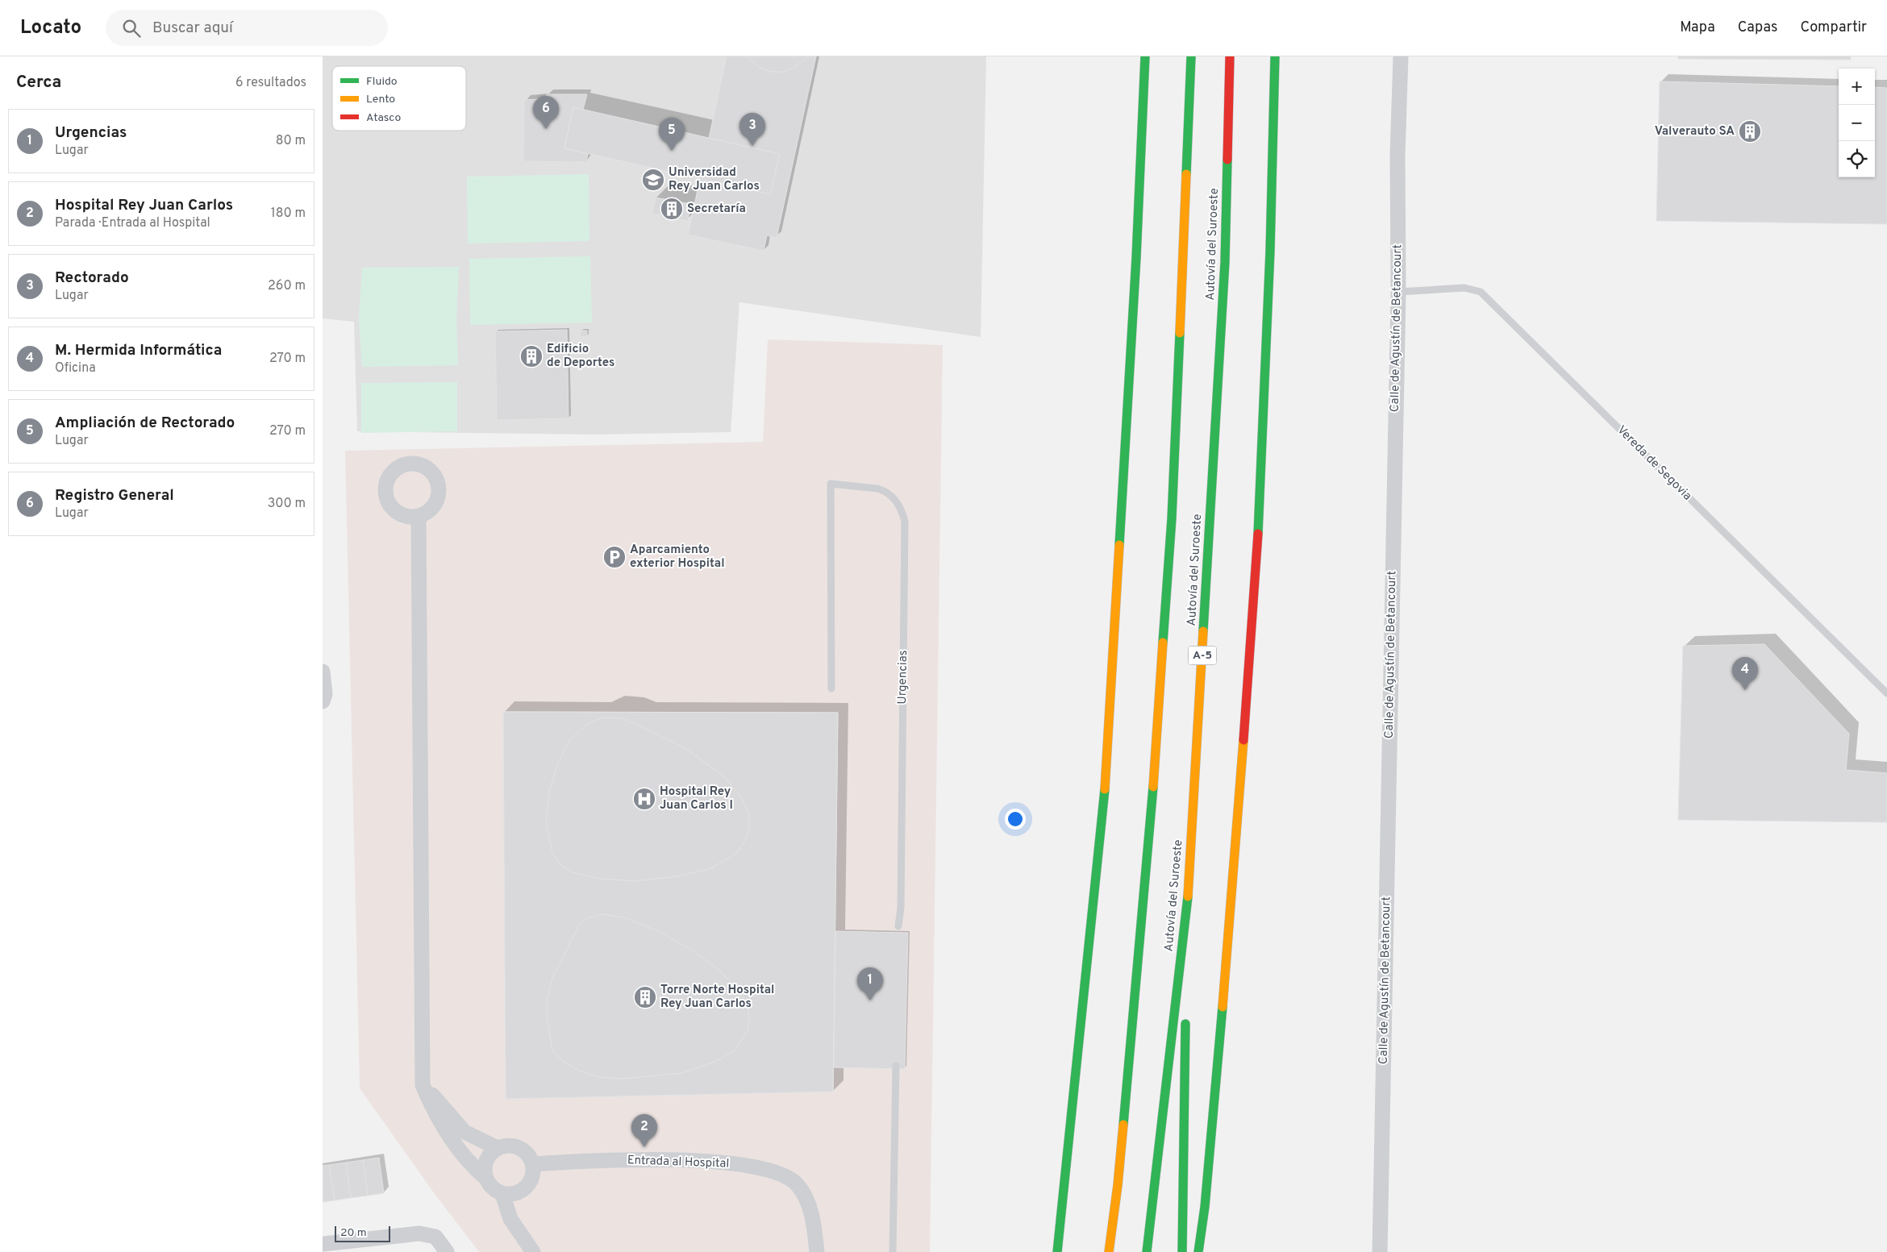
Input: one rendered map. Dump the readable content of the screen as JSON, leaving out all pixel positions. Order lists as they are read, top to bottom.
{
  "streets": {
    "highway": ["Autovía del Suroeste", "A-5"],
    "street": ["Calle de Agustín de Betancourt", "Entrada al Hospital"],
    "lane": ["Vereda de Segovia", "Urgencias"]
  },
  "crossings": [
    ["Calle de Agustín de Betancourt", "Vereda de Segovia"]
  ],
  "places": {
    "building": [
      "Valverauto SA",
      "Secretaría",
      "Edificio de Deportes",
      "Torre Norte Hospital Rey Juan Carlos"
    ],
    "school or university": ["Universidad Rey Juan Carlos"],
    "parking": ["Aparcamiento exterior Hospital"],
    "hospital": ["Hospital Rey Juan Carlos I"]
  },
  "legend": ["Fluido", "Lento", "Atasco"],
  "scale_bar": "20 m",
  "page": {
    "header": "Locato",
    "search": "Buscar aquí",
    "nav": ["Mapa", "Capas", "Compartir"],
    "heading": ["Cerca", "6 resultados"],
    "map_buttons": ["+", "−"],
    "pins": [
      "6",
      "3",
      "5",
      "4",
      "1",
      "2"
    ],
    "list": [
      {
        "mark": "1",
        "name": "Urgencias",
        "note": "Lugar",
        "value": "80 m"
      },
      {
        "mark": "2",
        "name": "Hospital Rey Juan Carlos",
        "note": "Parada · Entrada al Hospital",
        "value": "180 m"
      },
      {
        "mark": "3",
        "name": "Rectorado",
        "note": "Lugar",
        "value": "260 m"
      },
      {
        "mark": "4",
        "name": "M. Hermida Informática",
        "note": "Oficina",
        "value": "270 m"
      },
      {
        "mark": "5",
        "name": "Ampliación de Rectorado",
        "note": "Lugar",
        "value": "270 m"
      },
      {
        "mark": "6",
        "name": "Registro General",
        "note": "Lugar",
        "value": "300 m"
      }
    ],
    "scale": "20 m"
  }
}
